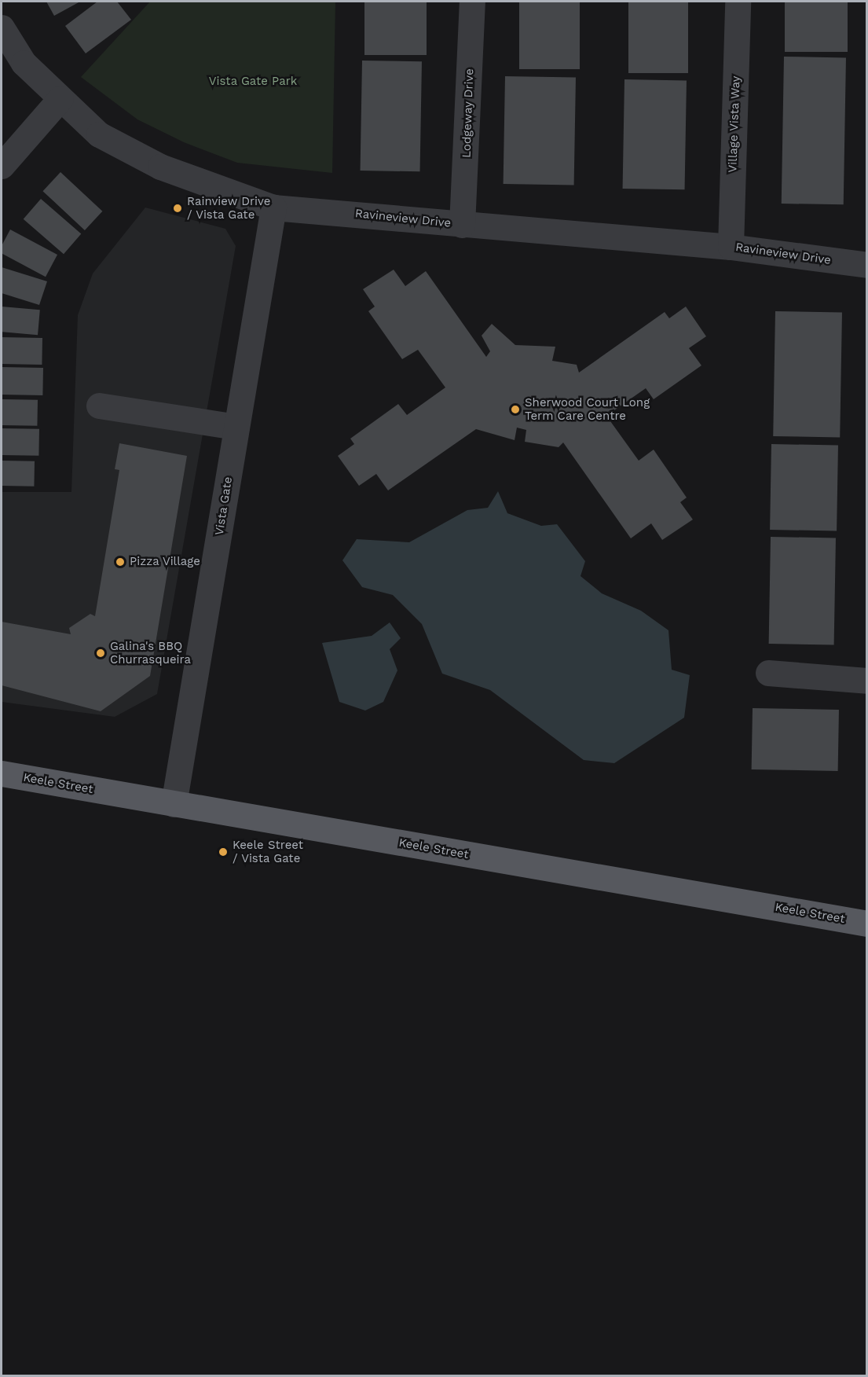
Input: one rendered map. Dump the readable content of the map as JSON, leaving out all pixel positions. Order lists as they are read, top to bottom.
{
  "streets": {
    "main road": ["Keele Street"],
    "street": [
      "Lodgeway Drive",
      "Village Vista Way",
      "Ravineview Drive",
      "Vista Gate"
    ]
  },
  "crossings": [
    ["Lodgeway Drive", "Ravineview Drive"],
    ["Village Vista Way", "Ravineview Drive"],
    ["Ravineview Drive", "Vista Gate"],
    ["Vista Gate", "Keele Street"]
  ],
  "parks": ["Vista Gate Park"],
  "places": [
    "Rainview Drive / Vista Gate",
    "Sherwood Court Long Term Care Centre",
    "Pizza Village",
    "Galina's BBQ Churrasqueira",
    "Keele Street / Vista Gate"
  ]
}
